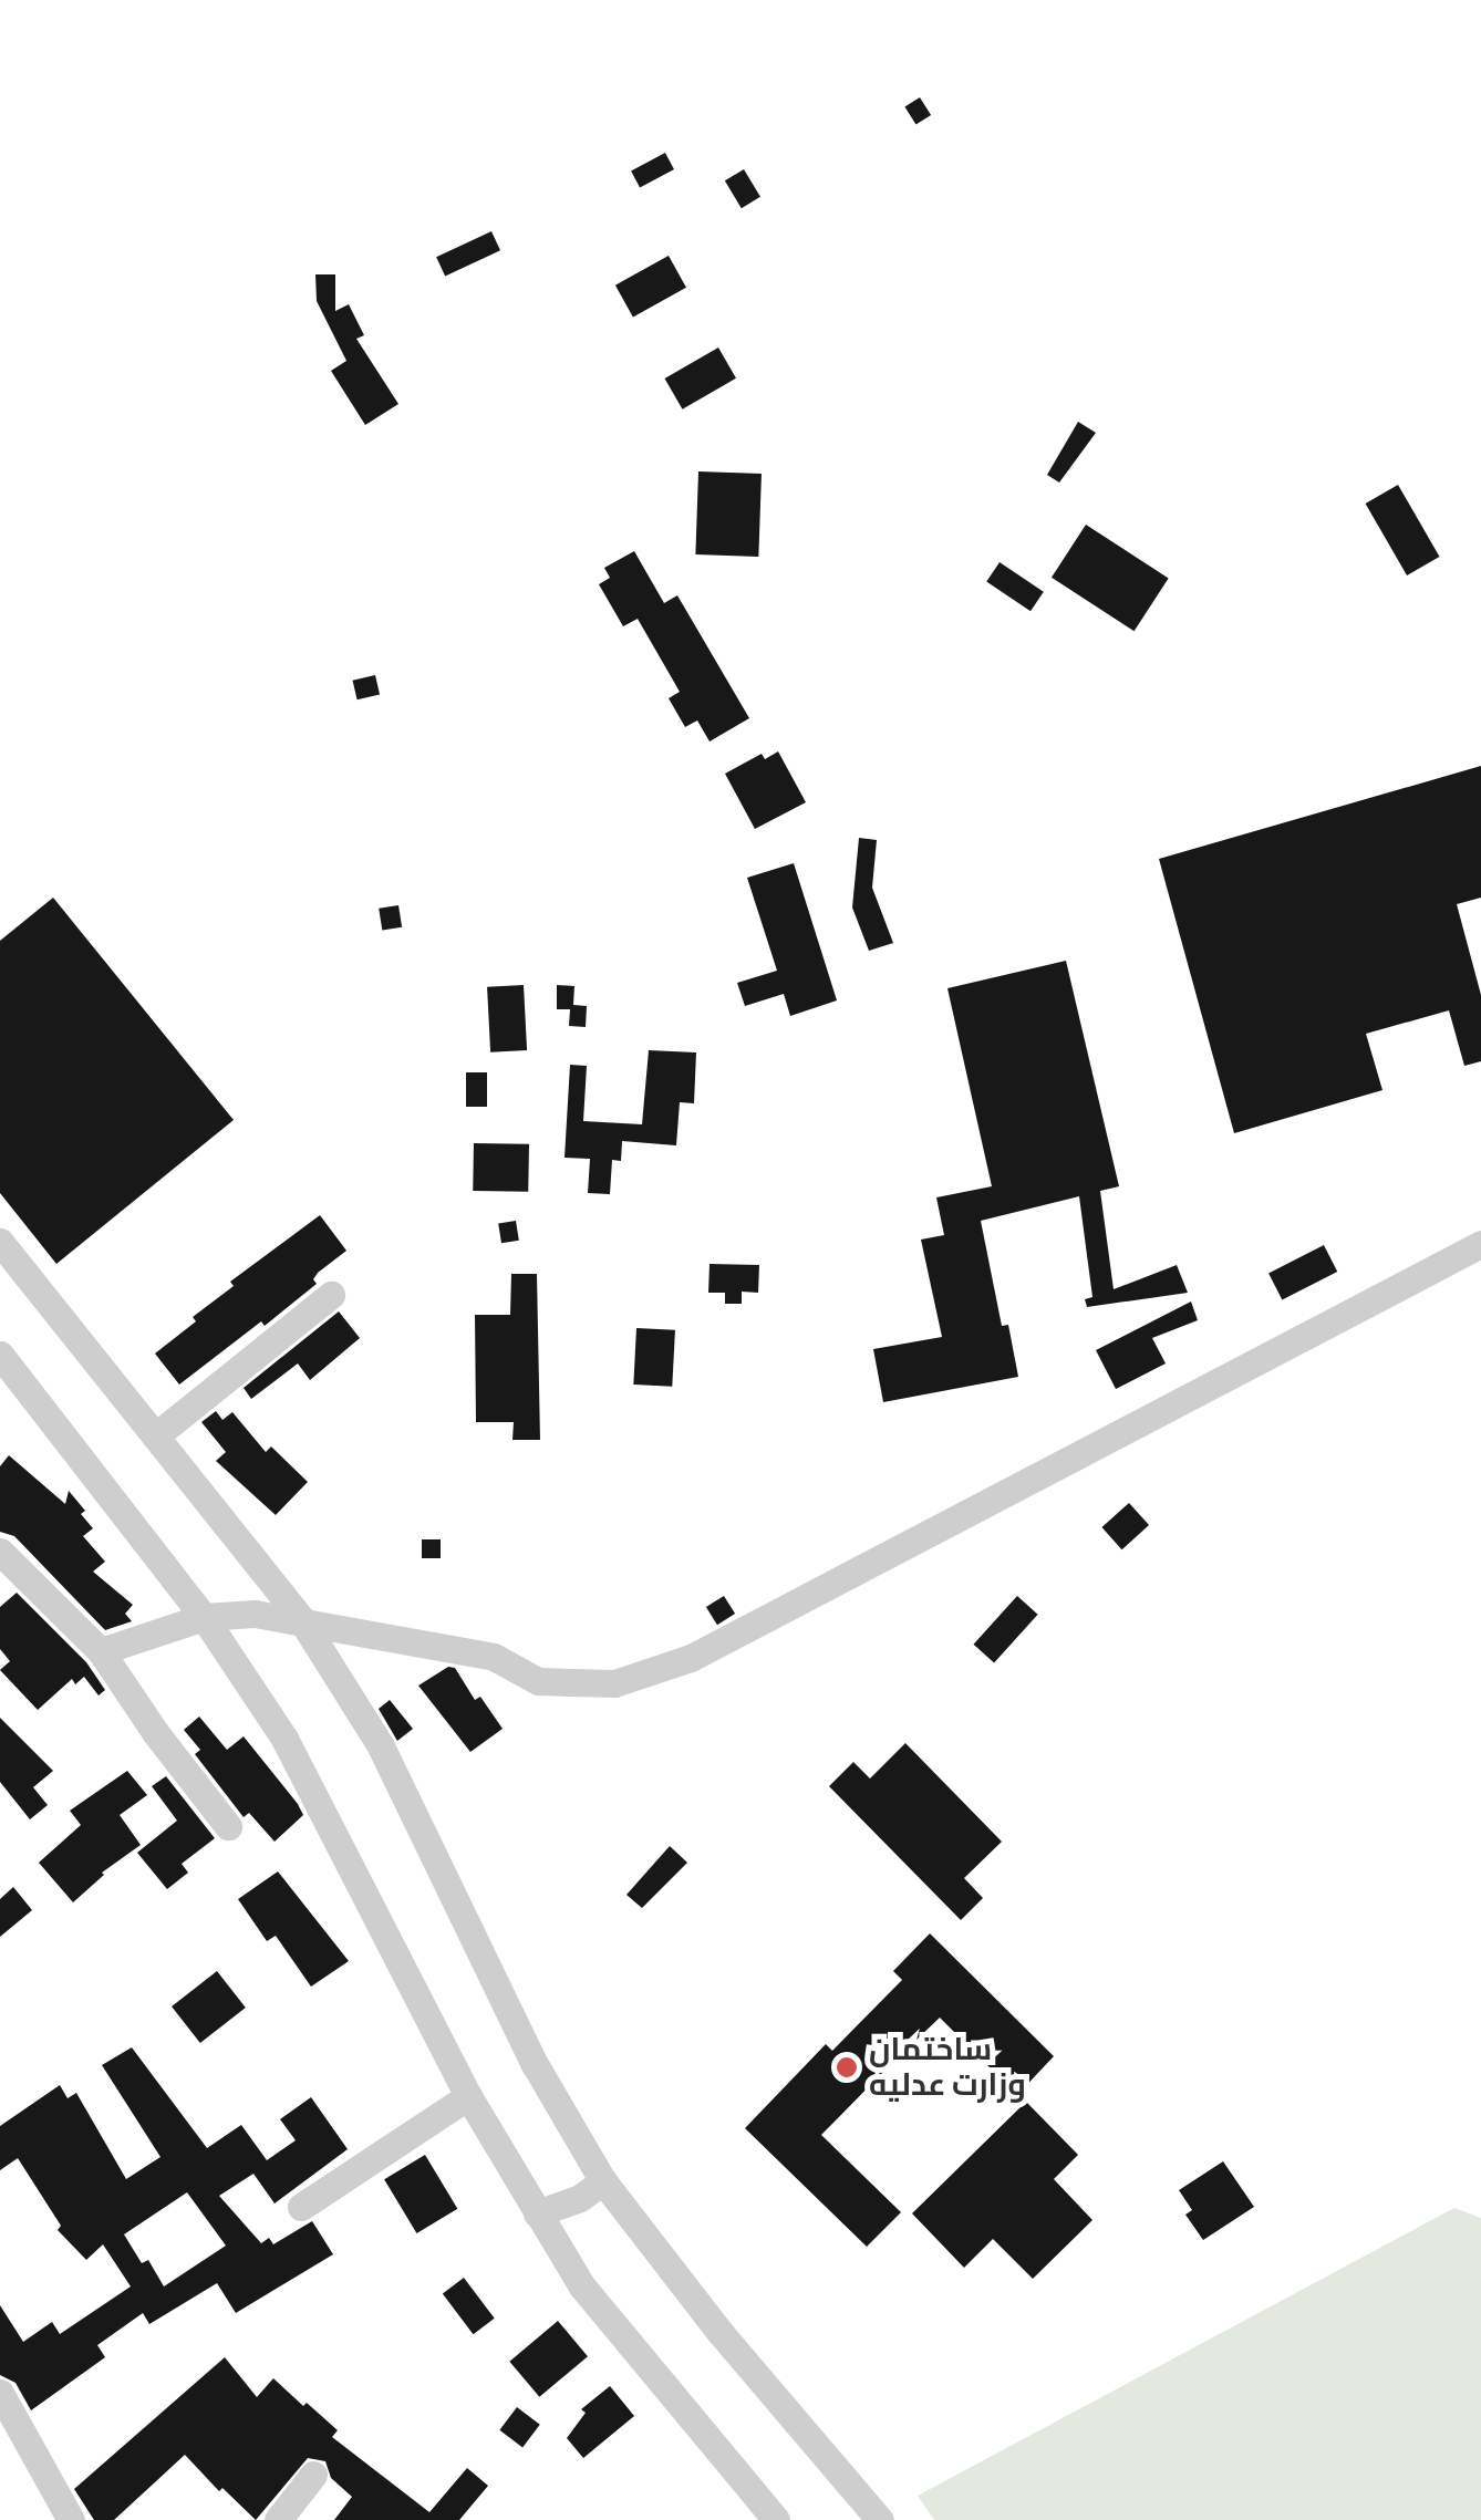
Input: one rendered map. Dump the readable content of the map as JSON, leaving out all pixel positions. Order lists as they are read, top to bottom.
{
  "places": ["ساختمان وزارت عدلیه"]
}
